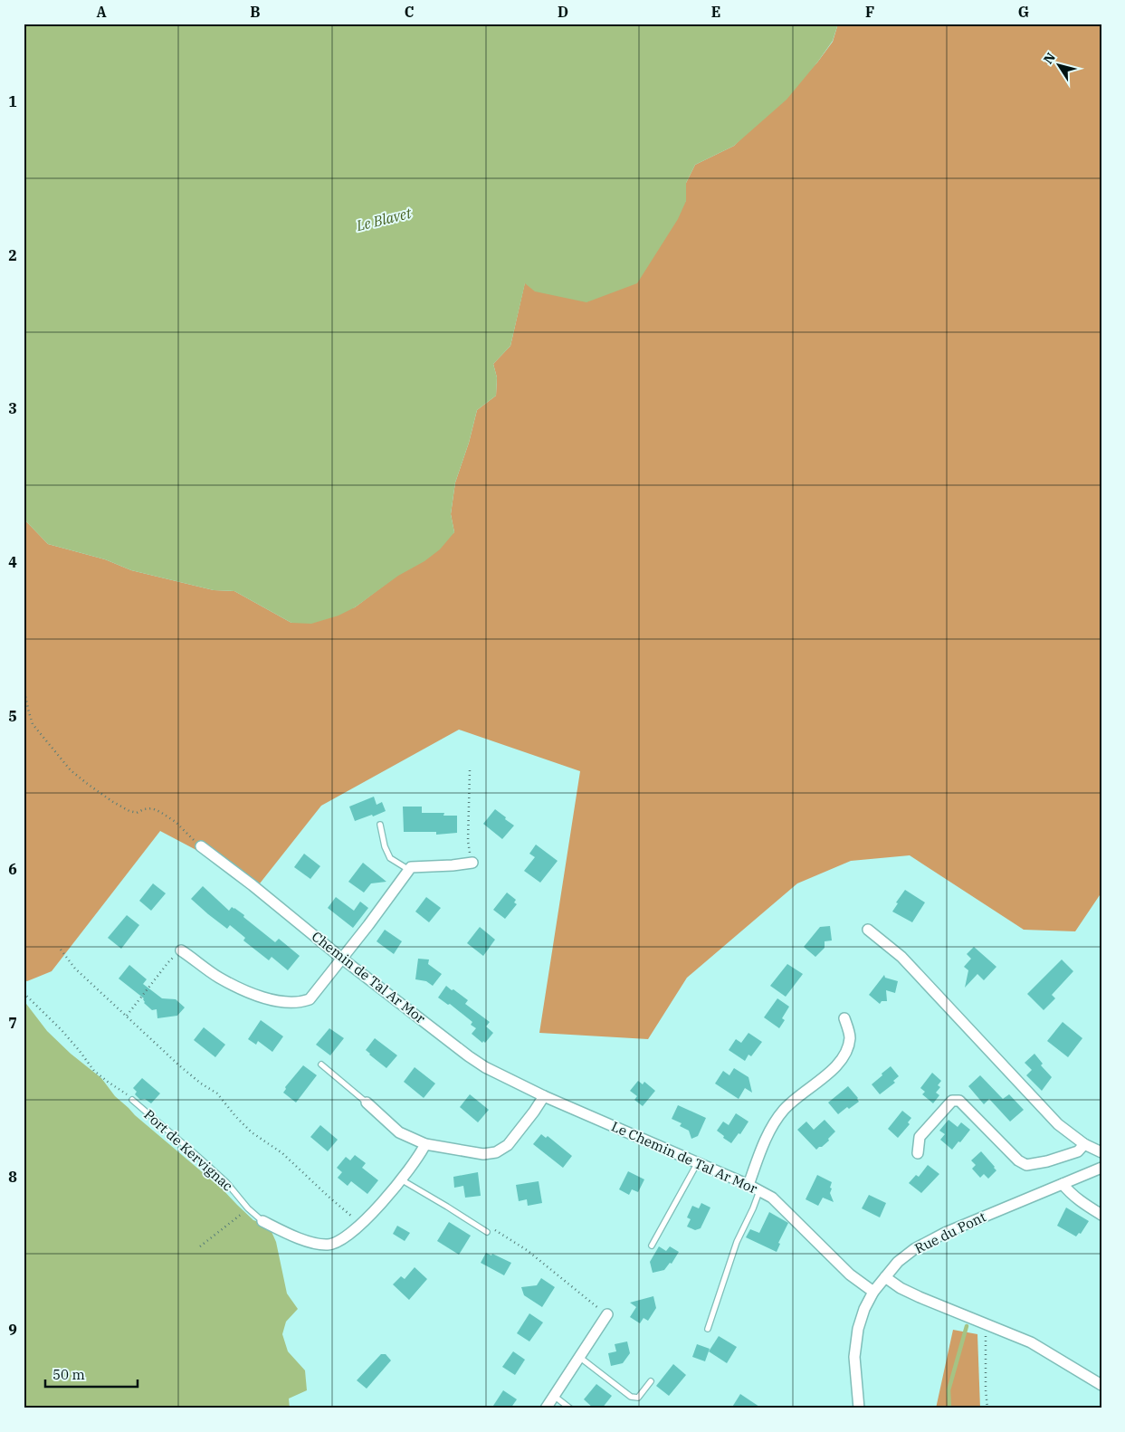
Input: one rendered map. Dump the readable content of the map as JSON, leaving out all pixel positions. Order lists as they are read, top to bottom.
{
  "streets": {
    "street": ["Chemin de Tal Ar Mor", "Le Chemin de Tal Ar Mor", "Rue du Pont"],
    "lane": ["Port de Kervignac"]
  },
  "crossings": [
    ["Chemin de Tal Ar Mor", "Le Chemin de Tal Ar Mor"],
    ["Le Chemin de Tal Ar Mor", "Rue du Pont"]
  ],
  "water": ["Le Blavet"],
  "scale_bar": "50 m",
  "north": "top left",
  "grid": {
    "columns": [
      "A",
      "B",
      "C",
      "D",
      "E",
      "F",
      "G"
    ],
    "rows": [
      "1",
      "2",
      "3",
      "4",
      "5",
      "6",
      "7",
      "8",
      "9"
    ]
  }
}
